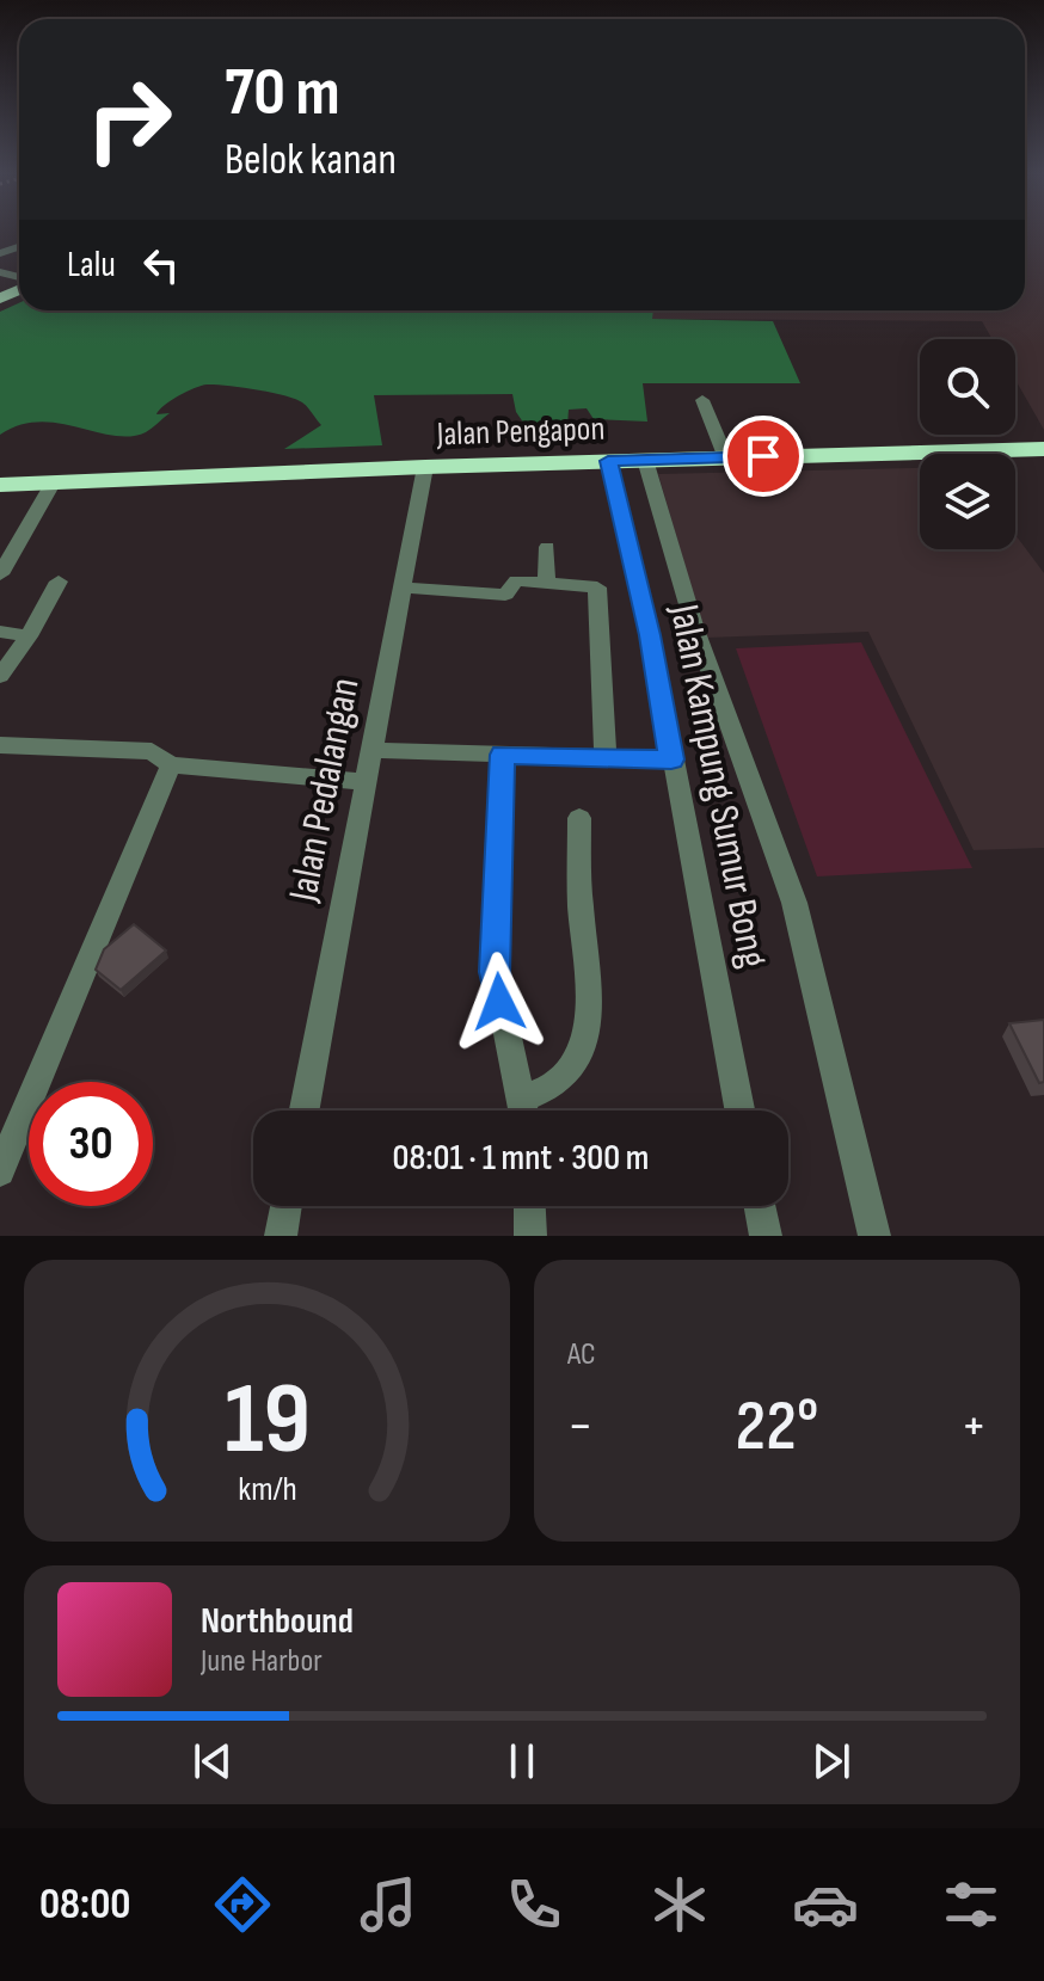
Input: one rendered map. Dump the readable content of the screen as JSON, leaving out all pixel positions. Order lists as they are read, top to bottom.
{
  "streets": {
    "highway": ["Jalan Pengapon"],
    "street": ["Jalan Kampung Sumur Bong", "Jalan Pedalangan"]
  },
  "crossings": [
    ["Jalan Pengapon", "Jalan Kampung Sumur Bong"],
    ["Jalan Pengapon", "Jalan Pedalangan"]
  ],
  "page": {
    "turn": ["70 m", "Belok kanan"],
    "then": "Lalu",
    "limit": "30",
    "trip": "08:01 · 1 mnt · 300 m",
    "tile": "AC",
    "heat": ["−", "22°", "+"],
    "song": ["Northbound", "June Harbor"],
    "tabs": "08:00",
    "gauge": ["19", "km/h"]
  }
}
